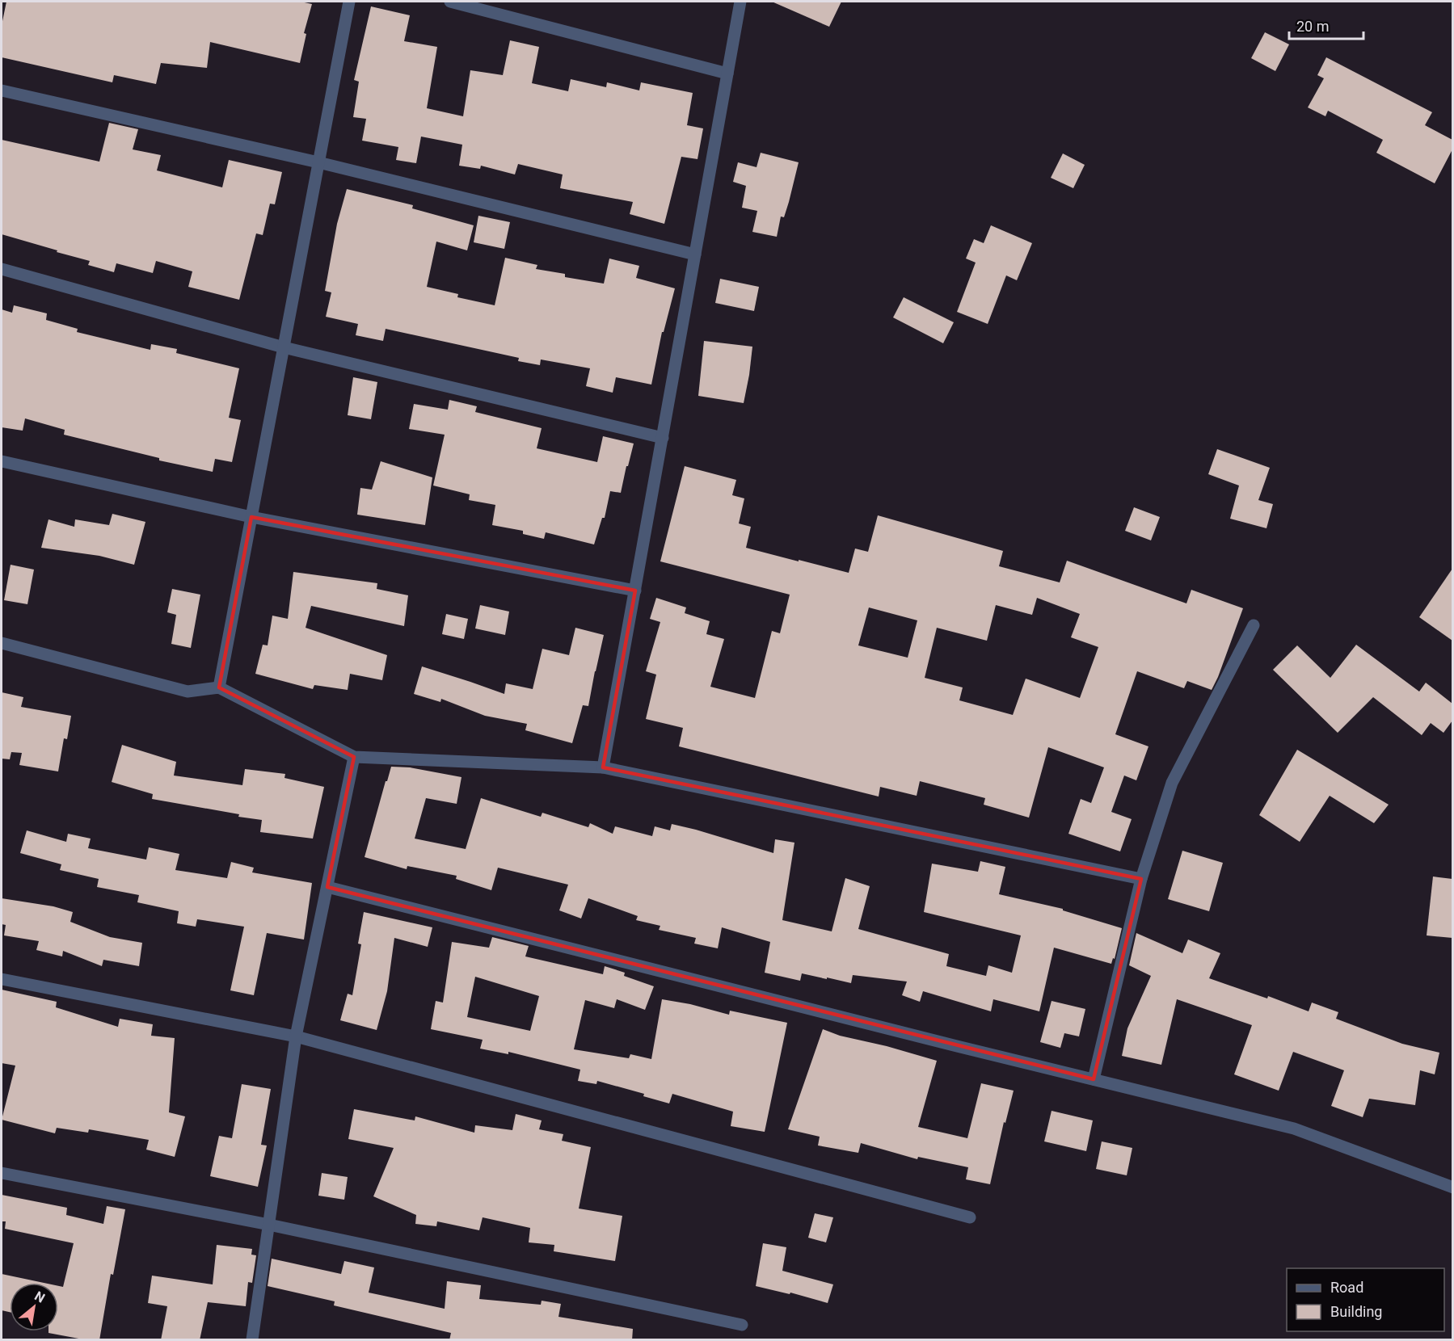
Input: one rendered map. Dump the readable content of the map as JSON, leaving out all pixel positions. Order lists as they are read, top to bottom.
{
  "legend": ["Road", "Building"],
  "scale_bar": "20 m",
  "north": "top right"
}
